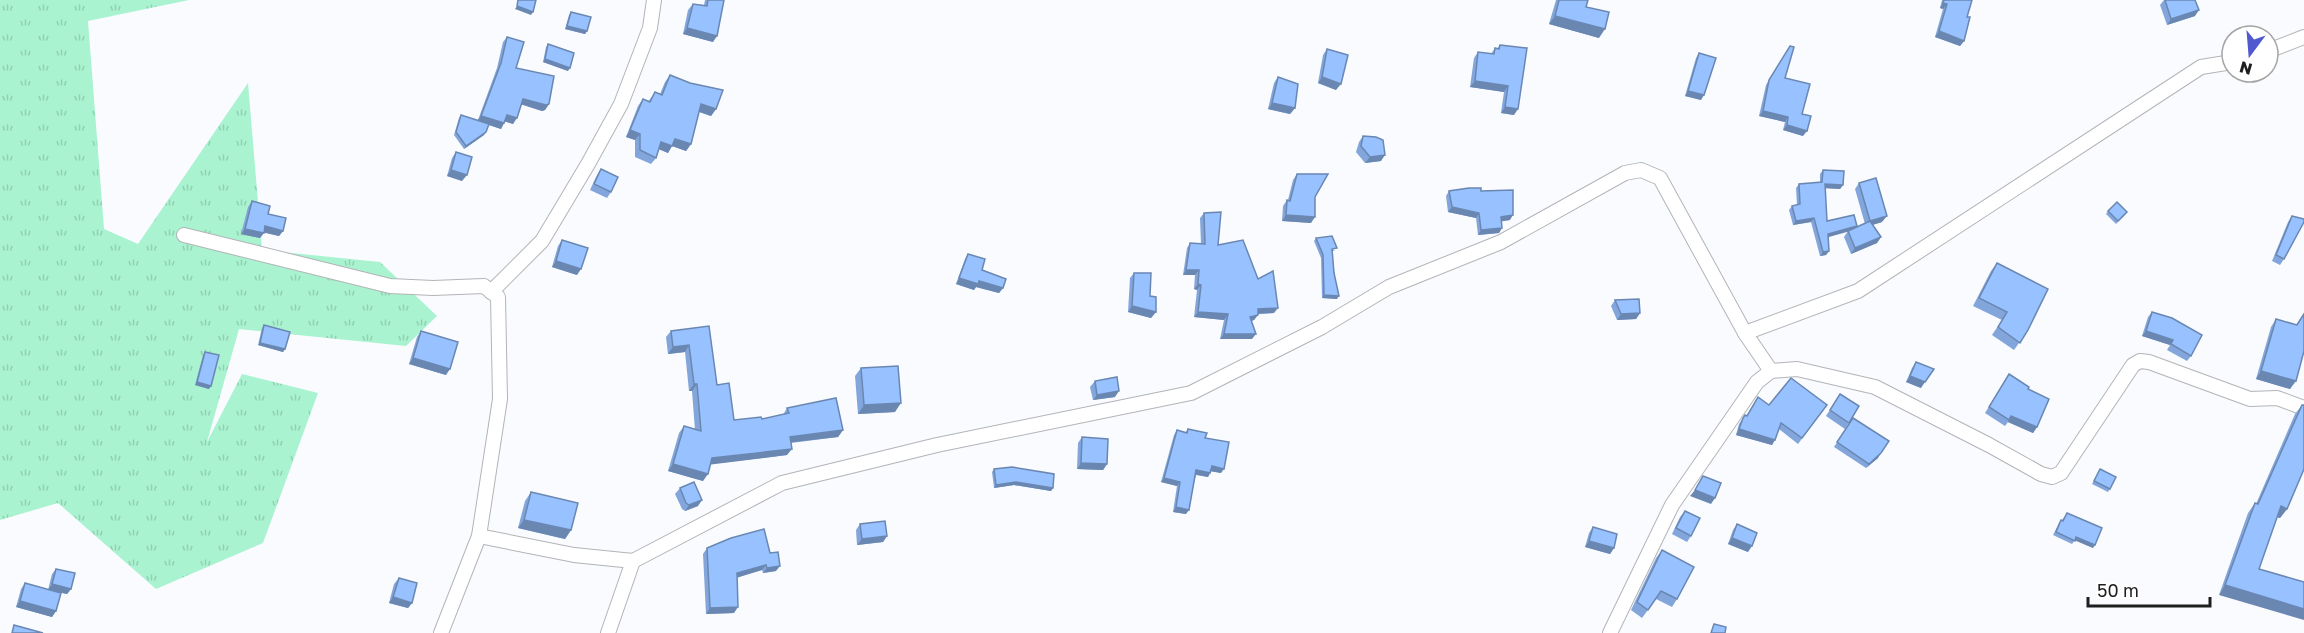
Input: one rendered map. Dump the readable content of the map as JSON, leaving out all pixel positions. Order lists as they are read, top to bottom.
{
  "scale_bar": "50 m",
  "north": "bottom"
}
